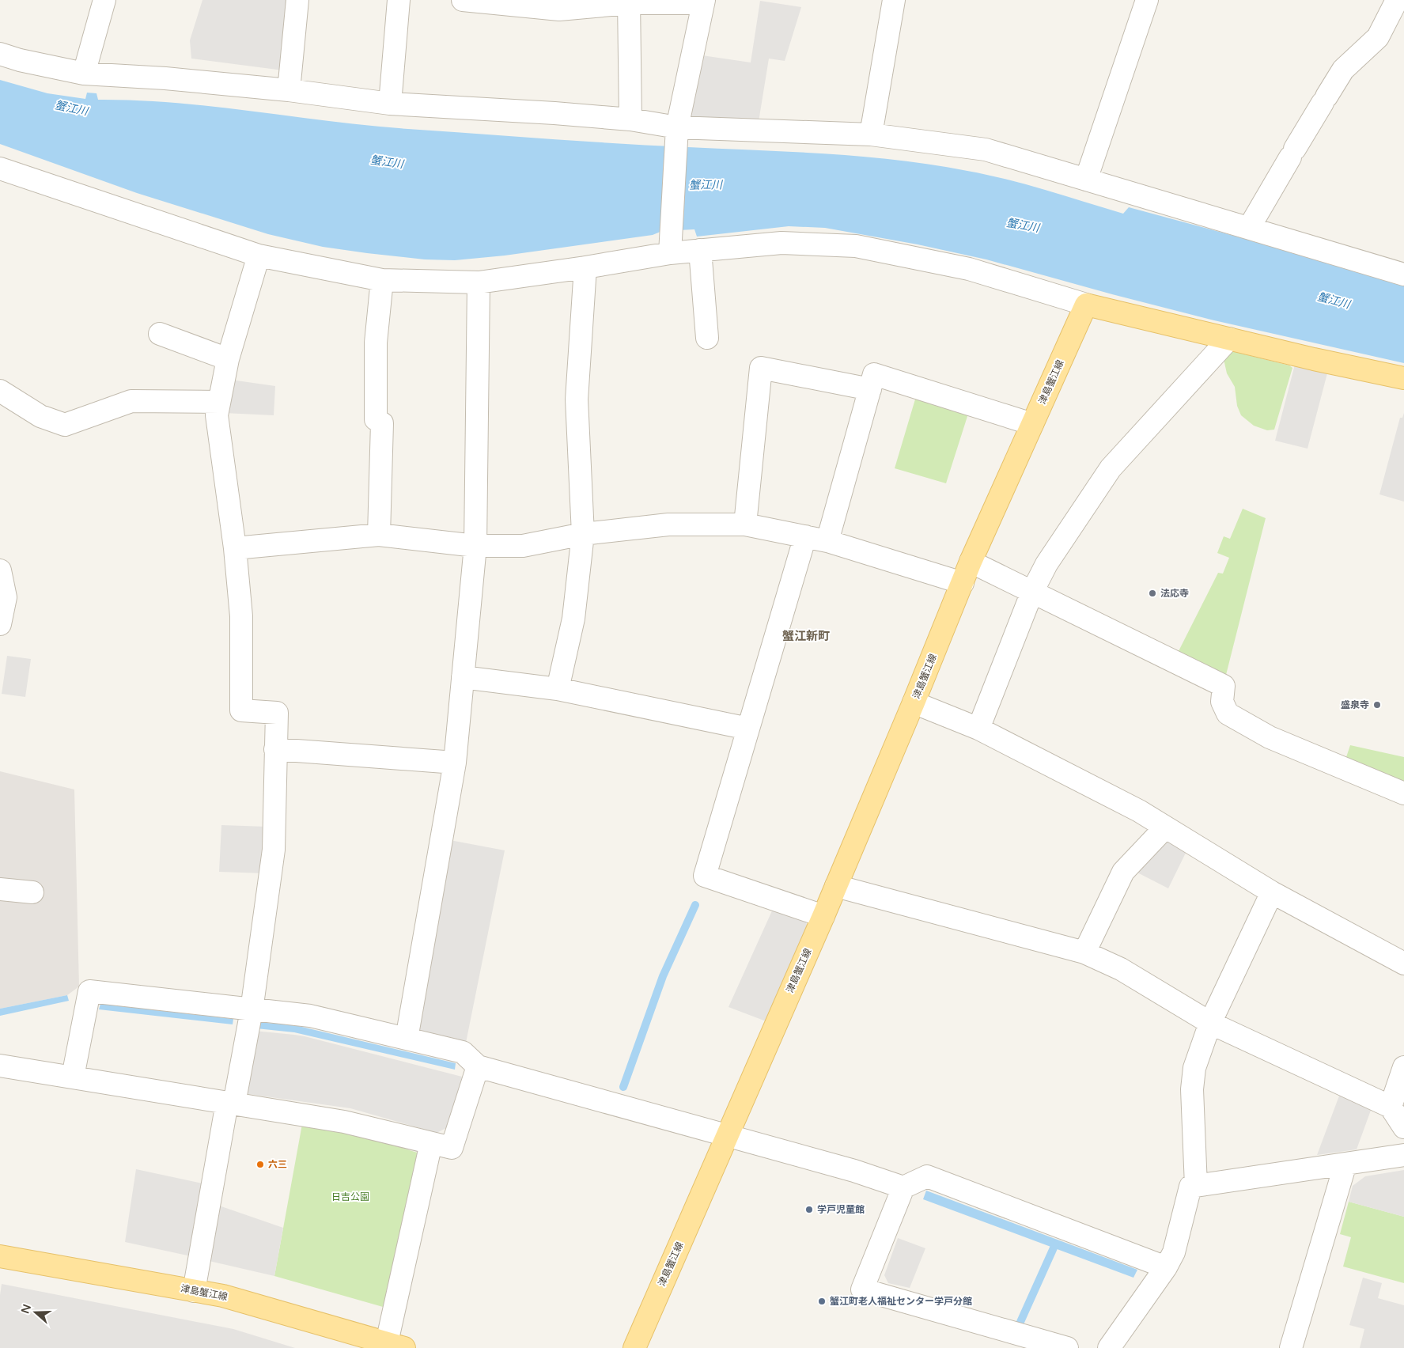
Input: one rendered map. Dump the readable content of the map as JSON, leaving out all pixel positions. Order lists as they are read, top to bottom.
{
  "streets": {
    "main road": ["津島蟹江線"]
  },
  "districts": ["蟹江新町"],
  "water": ["蟹江川"],
  "parks": ["日吉公園"],
  "places": [
    "法応寺",
    "盛泉寺",
    "六三",
    "学戸児童館",
    "蟹江町老人福祉センター学戸分館"
  ],
  "north": "left"
}
